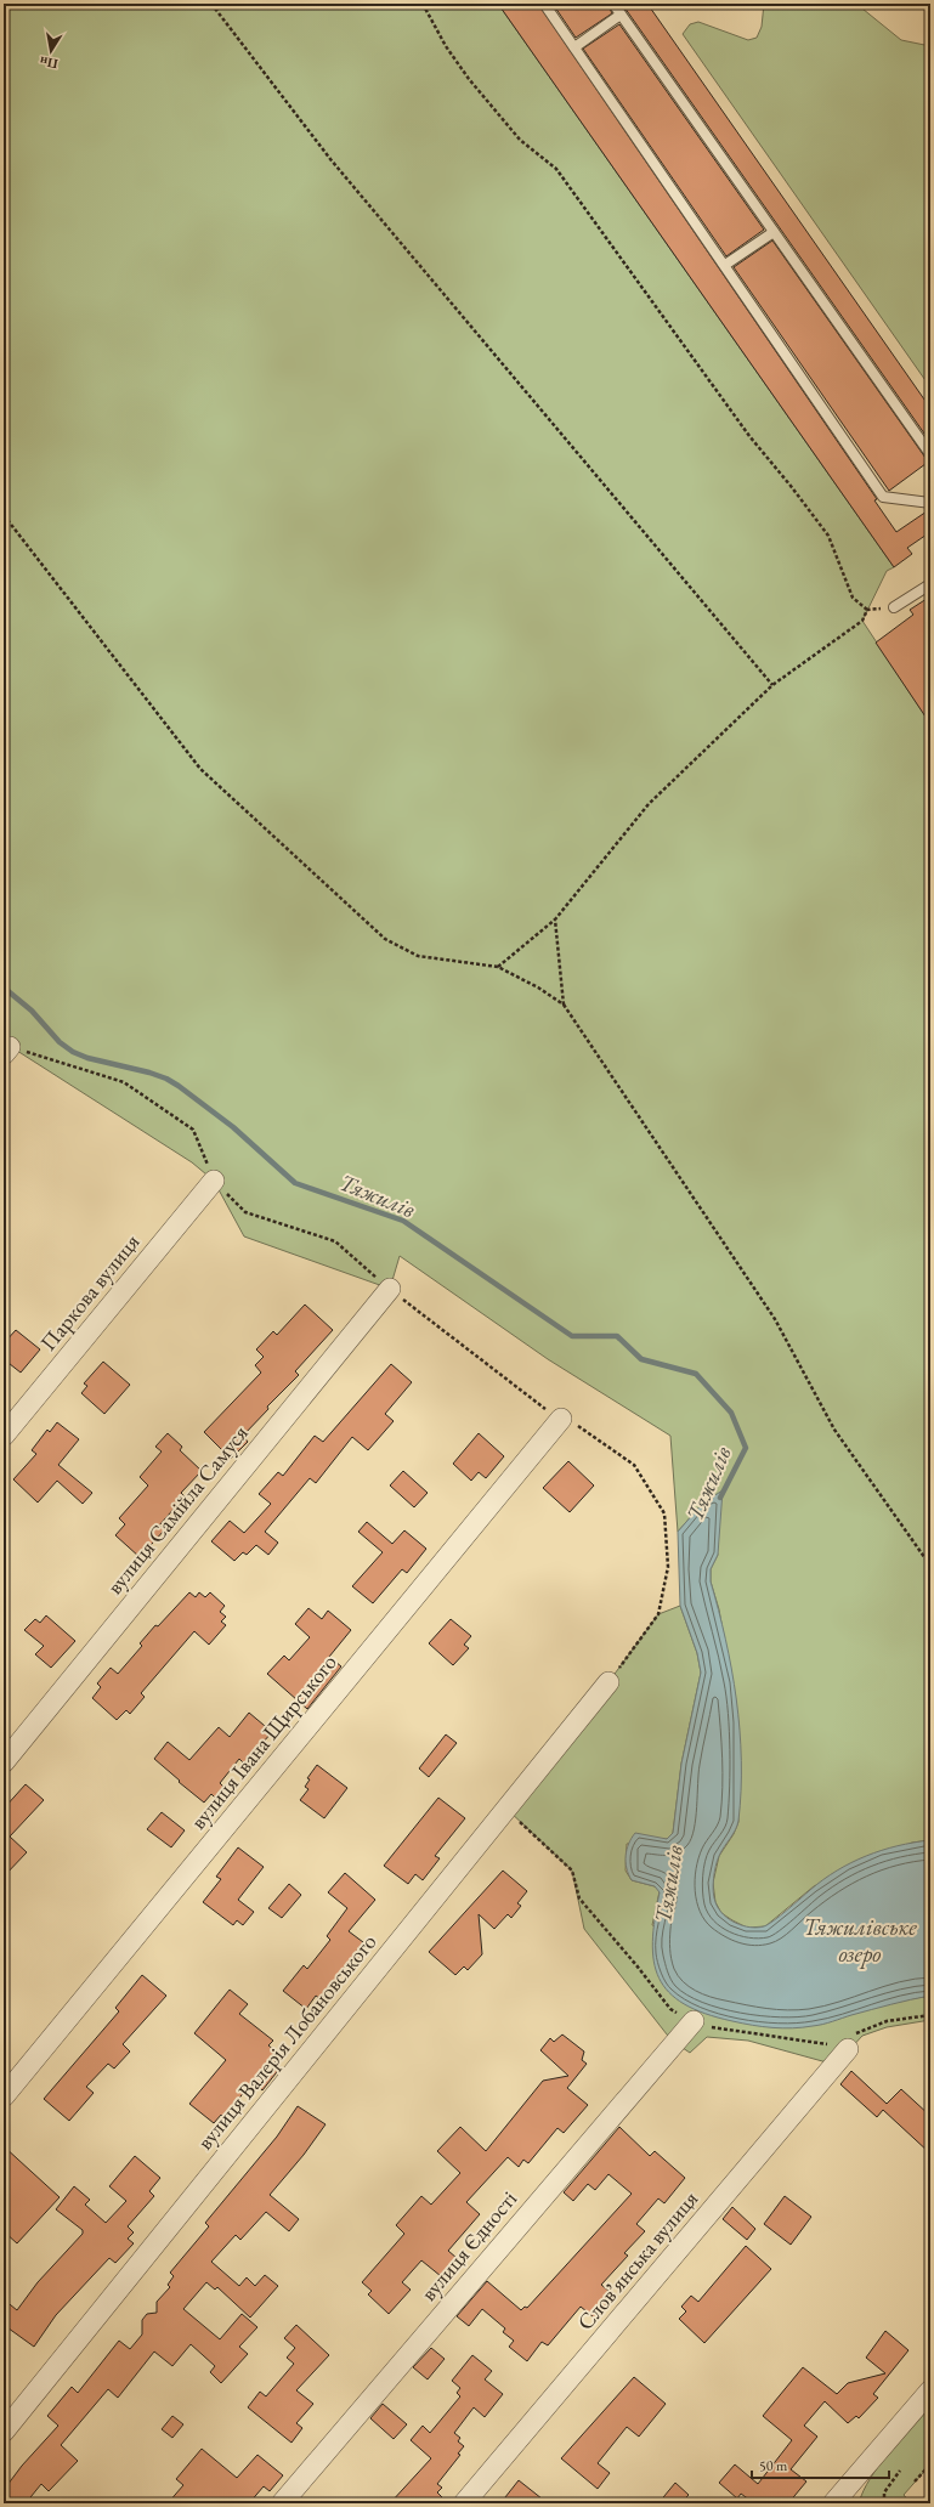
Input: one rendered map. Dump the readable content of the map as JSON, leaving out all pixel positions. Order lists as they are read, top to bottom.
{
  "streets": {
    "street": [
      "Паркова вулиця",
      "вулиця Самійла Самуся",
      "вулиця Івана Щирського",
      "вулиця Валерія Лобановського",
      "вулиця Єдності",
      "Словʼянська вулиця"
    ]
  },
  "water": ["Тяжилів", "Тяжилівське озеро"],
  "scale_bar": "50 m",
  "north": "bottom"
}
